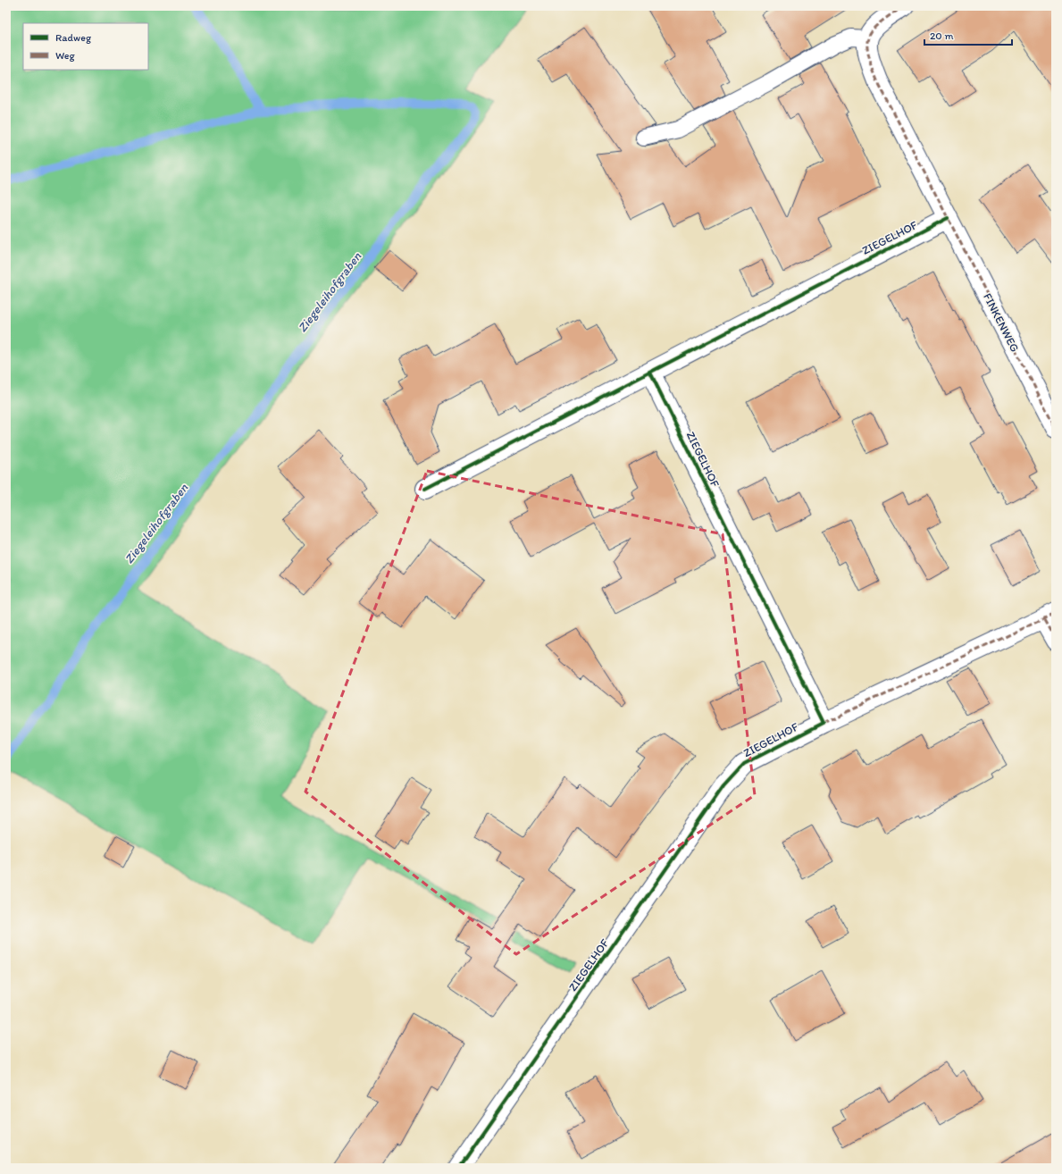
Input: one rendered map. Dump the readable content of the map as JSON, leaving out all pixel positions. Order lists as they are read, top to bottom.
{
  "streets": {
    "street": ["ZIEGELHOF", "FINKENWEG"]
  },
  "crossings": [
    ["ZIEGELHOF", "FINKENWEG"]
  ],
  "water": ["Ziegeleihofgraben"],
  "legend": ["Radweg", "Weg"],
  "scale_bar": "20 m"
}
